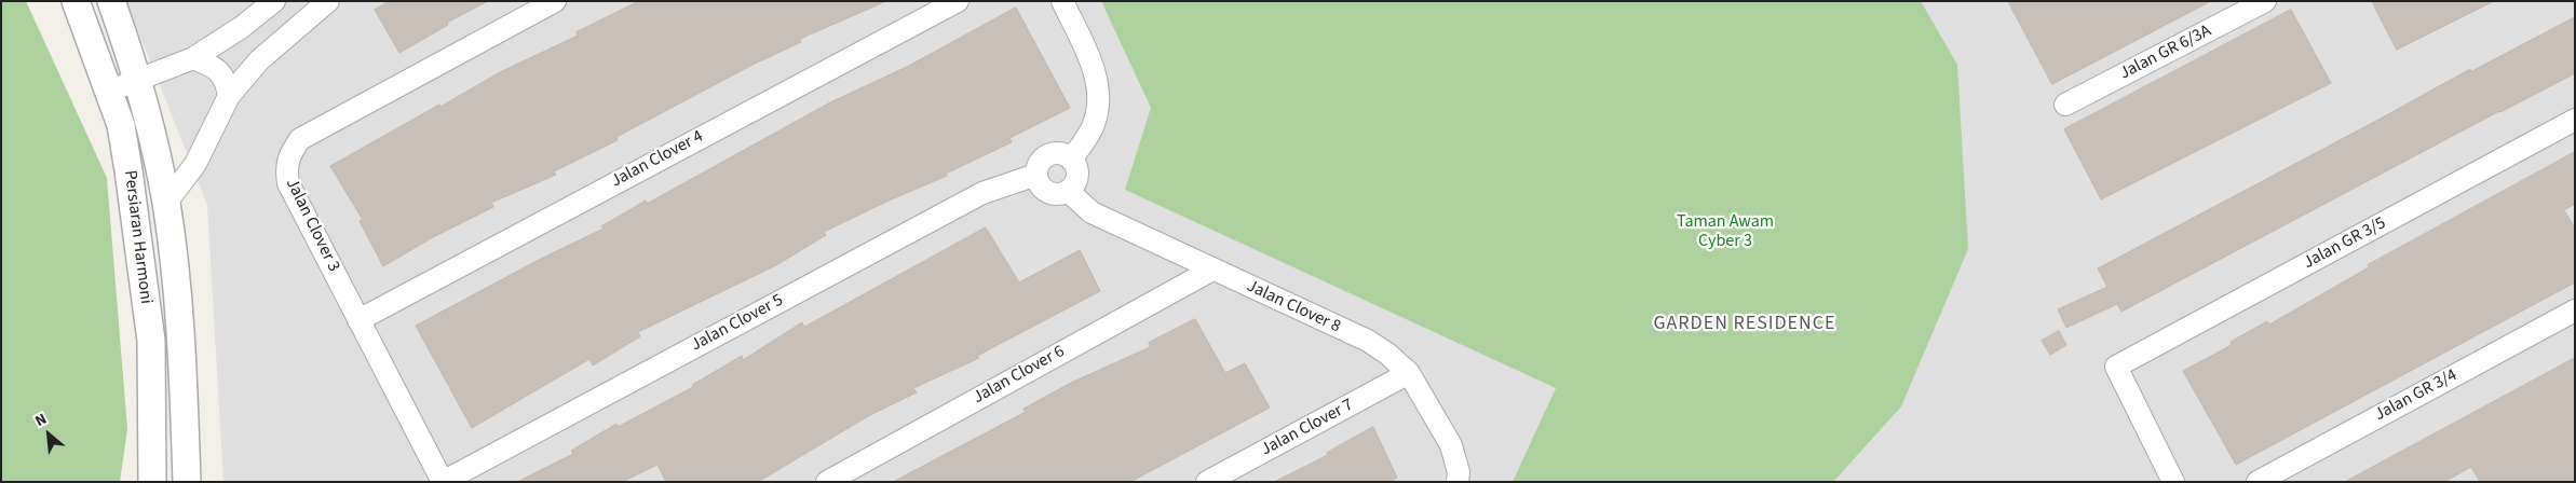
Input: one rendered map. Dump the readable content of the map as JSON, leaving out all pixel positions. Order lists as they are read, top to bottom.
{
  "streets": {
    "street": [
      "Jalan GR 6/3A",
      "Jalan Clover 4",
      "Jalan Clover 3",
      "Persiaran Harmoni",
      "Jalan GR 3/5",
      "Jalan Clover 8",
      "Jalan Clover 5",
      "Jalan Clover 6",
      "Jalan GR 3/4",
      "Jalan Clover 7"
    ]
  },
  "crossings": [
    ["Jalan Clover 4", "Jalan Clover 3"],
    ["Jalan Clover 3", "Jalan Clover 5"],
    ["Jalan Clover 8", "Jalan Clover 5"],
    ["Jalan Clover 8", "Jalan Clover 6"],
    ["Jalan Clover 8", "Jalan Clover 7"]
  ],
  "districts": ["GARDEN RESIDENCE"],
  "parks": ["Taman Awam Cyber 3"],
  "north": "top left"
}
